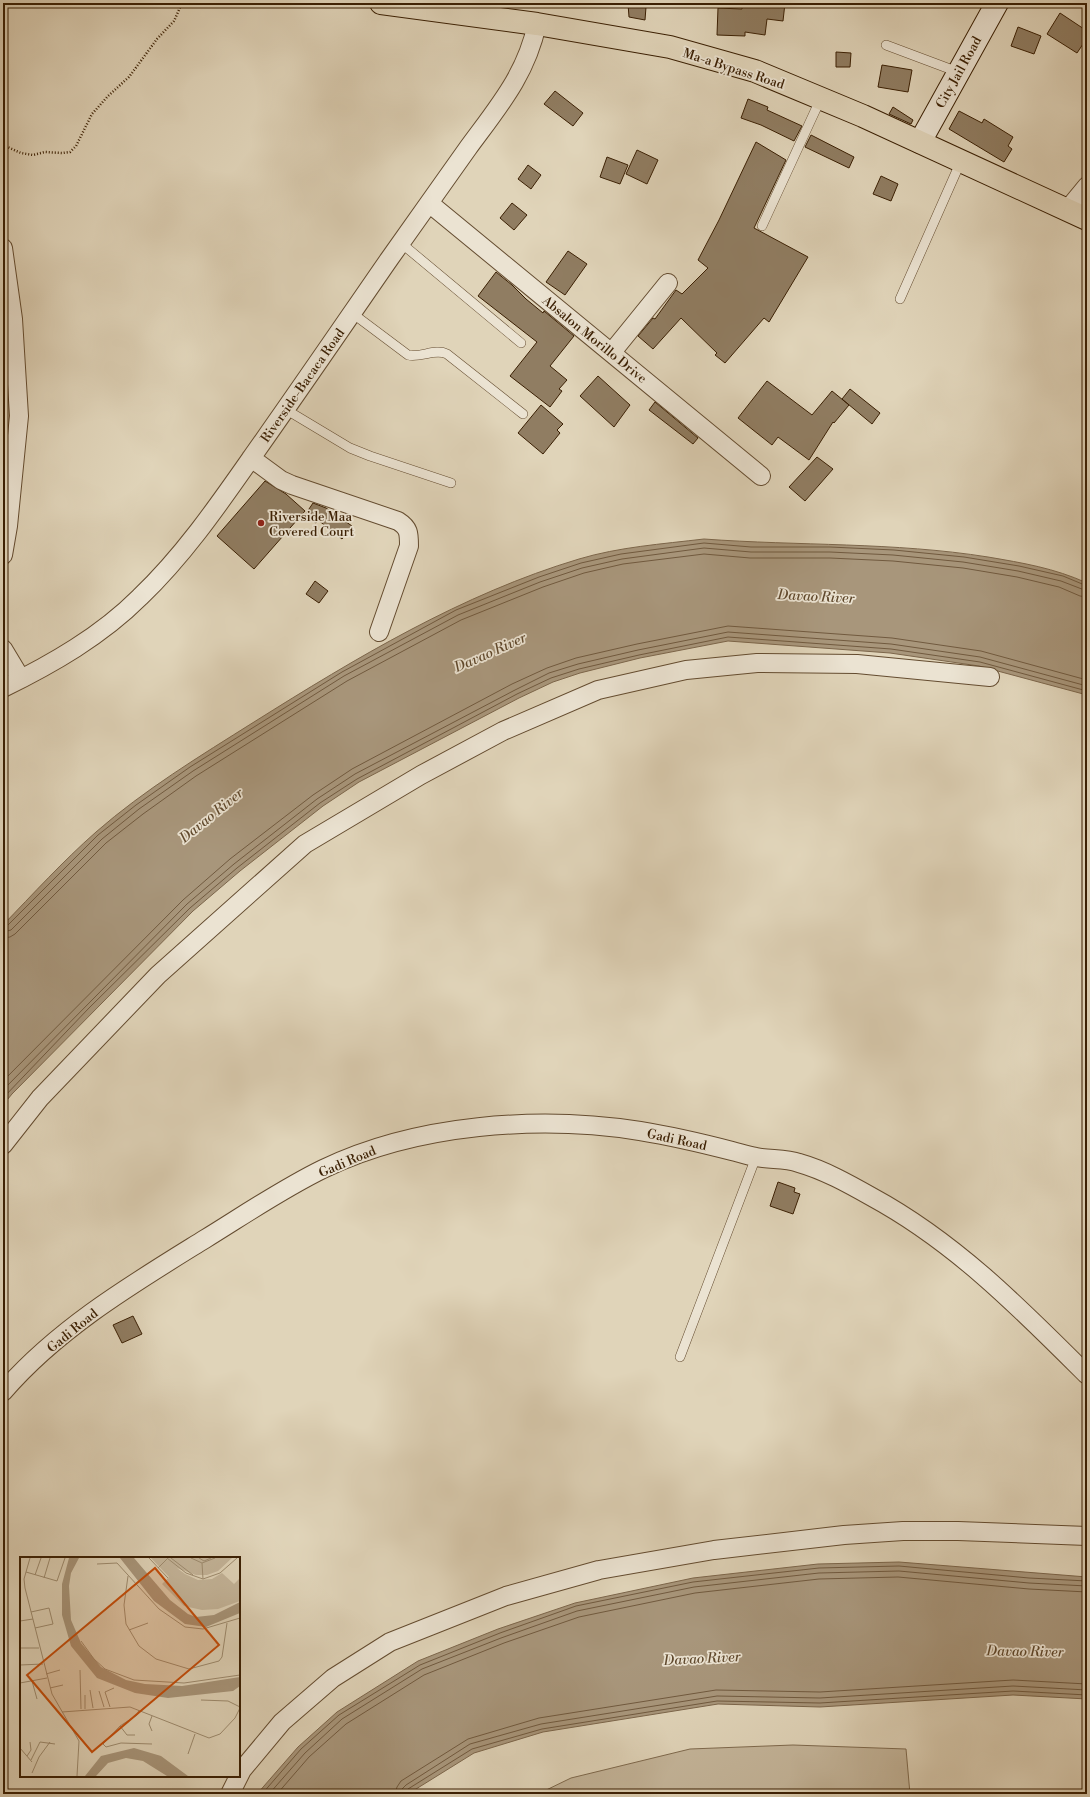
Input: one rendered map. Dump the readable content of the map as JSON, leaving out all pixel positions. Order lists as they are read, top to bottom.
{
  "streets": {
    "main road": ["Ma-a Bypass Road"],
    "street": [
      "City Jail Road",
      "Absalon Morillo Drive",
      "Riverside-Bacaca Road",
      "Gadi Road"
    ]
  },
  "crossings": [
    ["Ma-a Bypass Road", "City Jail Road"],
    ["Ma-a Bypass Road", "Riverside-Bacaca Road"],
    ["Absalon Morillo Drive", "Riverside-Bacaca Road"]
  ],
  "water": ["Davao River"],
  "places": ["Riverside Maa Covered Court"]
}
